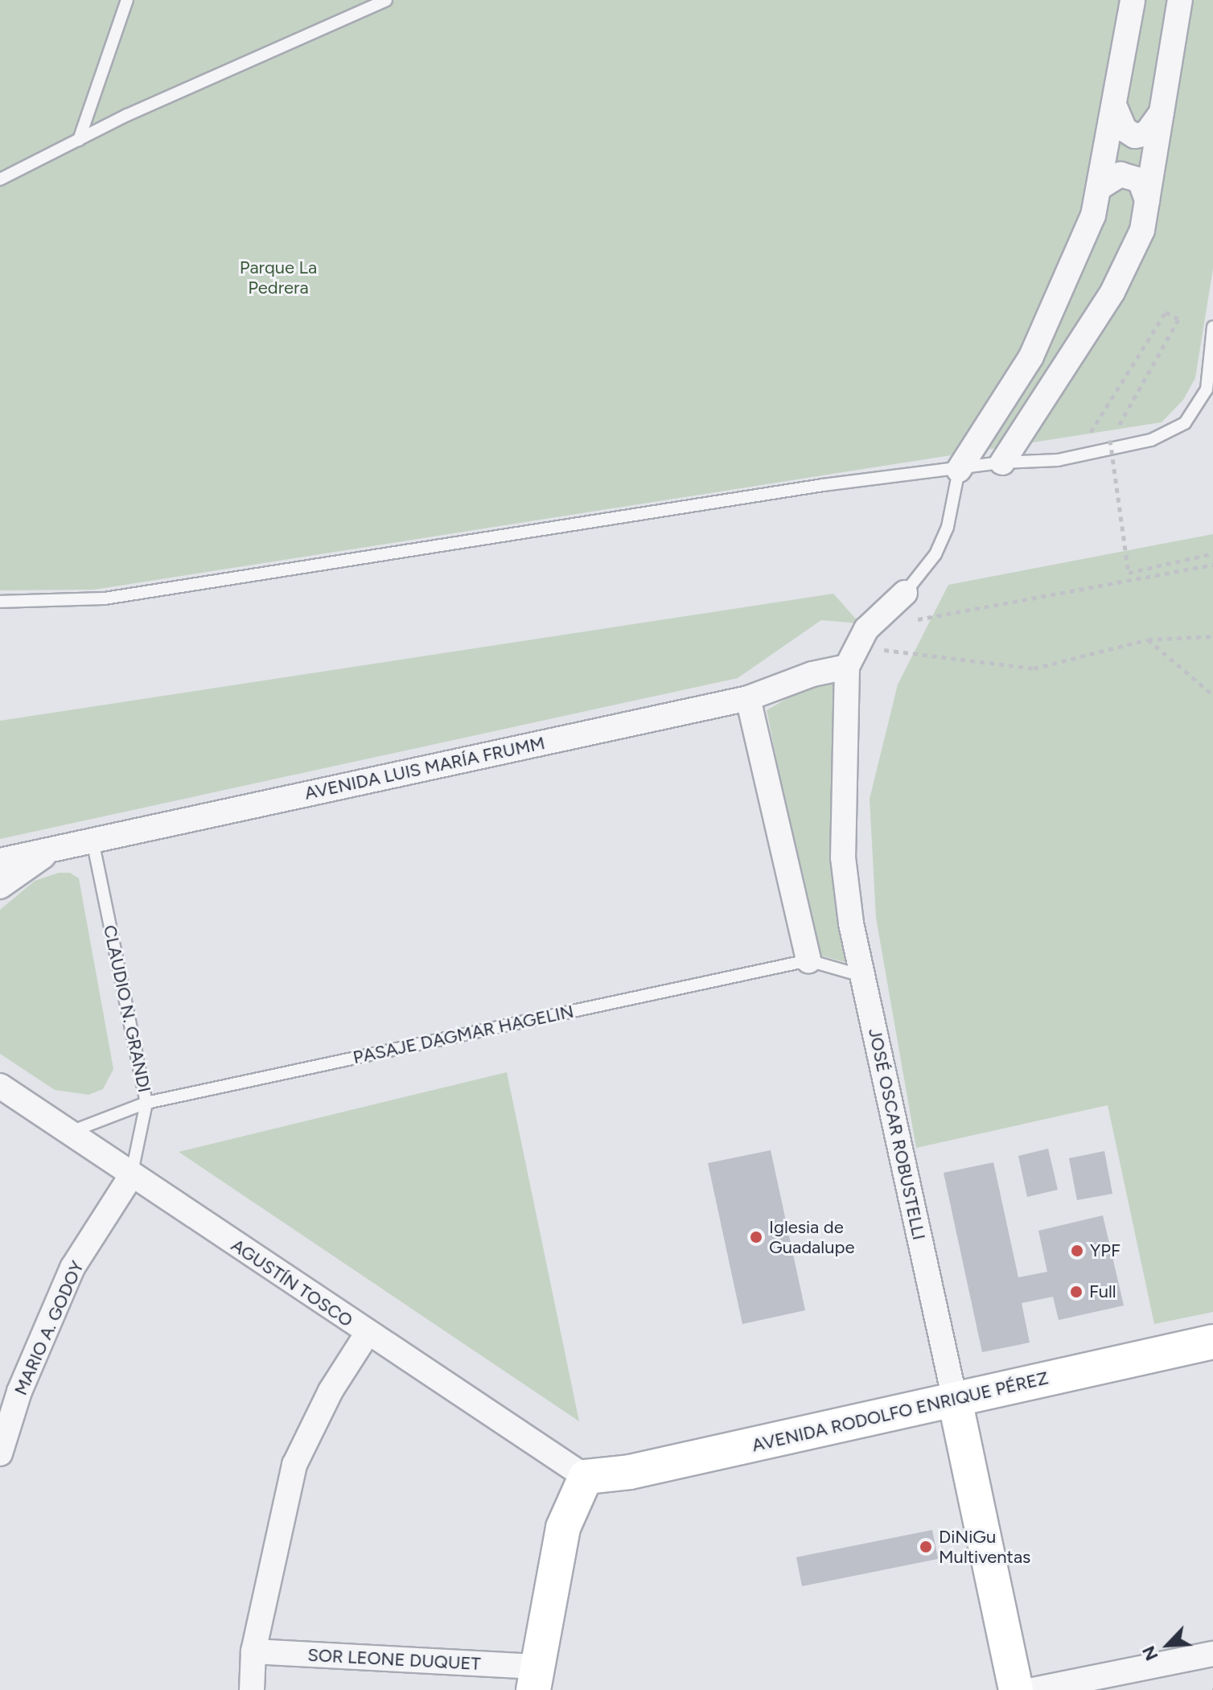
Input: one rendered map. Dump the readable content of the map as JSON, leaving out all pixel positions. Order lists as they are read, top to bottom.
{
  "streets": {
    "street": [
      "AVENIDA LUIS MARÍA FRUMM",
      "JOSÉ OSCAR ROBUSTELLI",
      "AGUSTÍN TOSCO",
      "MARIO A. GODOY",
      "AVENIDA RODOLFO ENRIQUE PÉREZ",
      "SOR LEONE DUQUET"
    ],
    "lane": ["CLAUDIO N. GRANDI", "PASAJE DAGMAR HAGELIN"]
  },
  "crossings": [
    ["AVENIDA LUIS MARÍA FRUMM", "CLAUDIO N. GRANDI"],
    ["AVENIDA LUIS MARÍA FRUMM", "JOSÉ OSCAR ROBUSTELLI"],
    ["CLAUDIO N. GRANDI", "PASAJE DAGMAR HAGELIN"],
    ["CLAUDIO N. GRANDI", "AGUSTÍN TOSCO"],
    ["CLAUDIO N. GRANDI", "MARIO A. GODOY"],
    ["PASAJE DAGMAR HAGELIN", "JOSÉ OSCAR ROBUSTELLI"],
    ["PASAJE DAGMAR HAGELIN", "AGUSTÍN TOSCO"],
    ["JOSÉ OSCAR ROBUSTELLI", "AVENIDA RODOLFO ENRIQUE PÉREZ"],
    ["AGUSTÍN TOSCO", "MARIO A. GODOY"],
    ["AGUSTÍN TOSCO", "AVENIDA RODOLFO ENRIQUE PÉREZ"]
  ],
  "parks": ["Parque La Pedrera"],
  "places": [
    "Iglesia de Guadalupe",
    "YPF",
    "Full",
    "DiNiGu Multiventas"
  ],
  "north": "bottom left"
}
